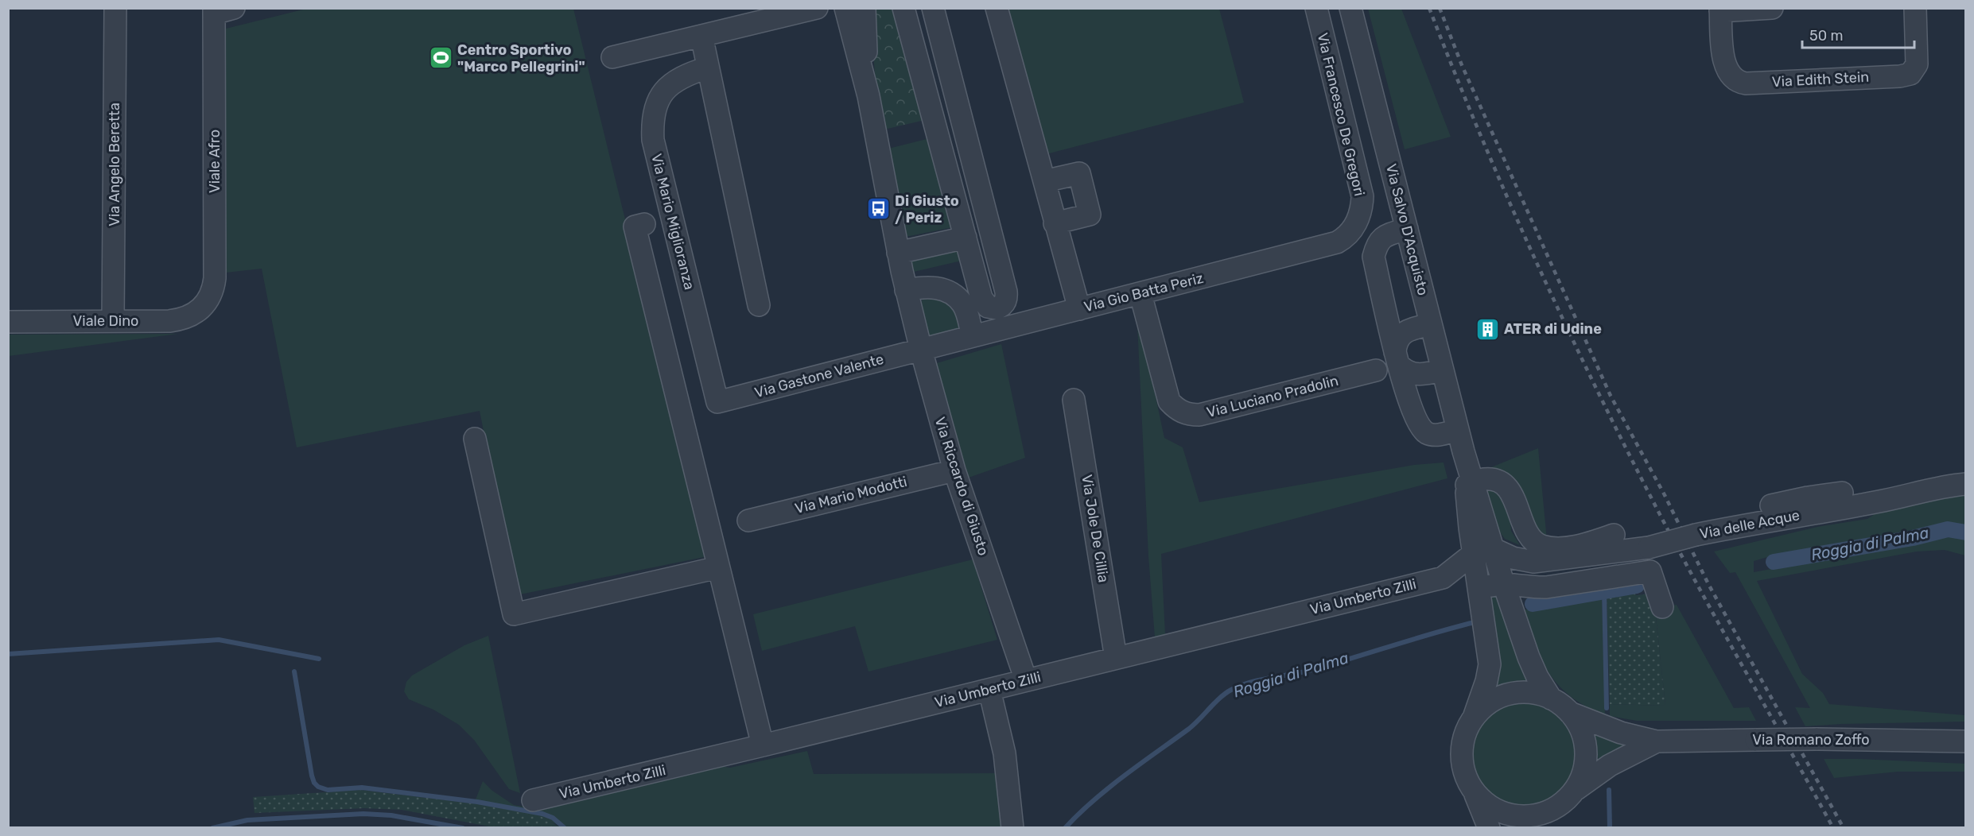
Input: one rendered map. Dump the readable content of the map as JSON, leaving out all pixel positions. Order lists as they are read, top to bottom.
{
  "streets": {
    "street": [
      "Via Edith Stein",
      "Via Francesco De Gregori",
      "Viale Afro",
      "Via Angelo Beretta",
      "Via Mario Miglioranza",
      "Via Salvo D'Acquisto",
      "Via Gio Batta Periz",
      "Viale Dino",
      "Via Gastone Valente",
      "Via Luciano Pradolin",
      "Via Riccardo di Giusto",
      "Via Mario Modotti",
      "Via delle Acque",
      "Via Jole De Cillia",
      "Via Umberto Zilli",
      "Via Romano Zoffo"
    ]
  },
  "crossings": [
    ["Via Francesco De Gregori", "Via Gio Batta Periz"],
    ["Viale Afro", "Viale Dino"],
    ["Via Angelo Beretta", "Viale Dino"],
    ["Via Mario Miglioranza", "Via Gastone Valente"],
    ["Via Salvo D'Acquisto", "Via delle Acque"],
    ["Via Salvo D'Acquisto", "Via Umberto Zilli"],
    ["Via Salvo D'Acquisto", "Via Romano Zoffo"],
    ["Via Gio Batta Periz", "Via Gastone Valente"],
    ["Via Gio Batta Periz", "Via Luciano Pradolin"],
    ["Via Gio Batta Periz", "Via Riccardo di Giusto"],
    ["Via Gastone Valente", "Via Riccardo di Giusto"],
    ["Via Riccardo di Giusto", "Via Mario Modotti"],
    ["Via Riccardo di Giusto", "Via Umberto Zilli"],
    ["Via delle Acque", "Via Umberto Zilli"],
    ["Via Jole De Cillia", "Via Umberto Zilli"]
  ],
  "water": ["Roggia di Palma"],
  "places": {
    "sports": ["Centro Sportivo \"Marco Pellegrini\""],
    "bus stop": ["Di Giusto / Periz"],
    "building": ["ATER di Udine"]
  },
  "scale_bar": "50 m"
}
